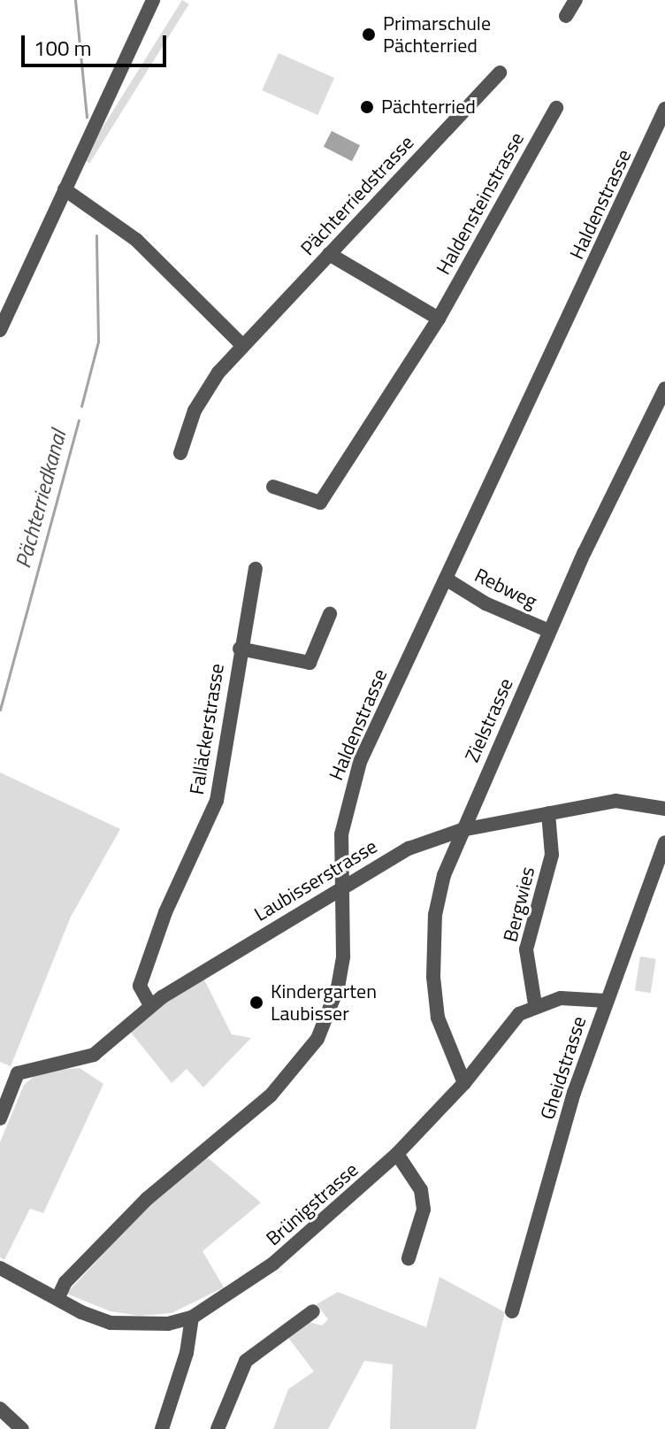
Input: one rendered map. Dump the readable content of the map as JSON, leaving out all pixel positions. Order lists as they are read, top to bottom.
{
  "streets": {
    "street": [
      "Pächterriedstrasse",
      "Haldensteinstrasse",
      "Haldenstrasse",
      "Rebweg",
      "Zielstrasse",
      "Falläckerstrasse",
      "Laubisserstrasse",
      "Bergwies",
      "Gheidstrasse",
      "Brünigstrasse"
    ]
  },
  "crossings": [
    ["Haldenstrasse", "Rebweg"],
    ["Haldenstrasse", "Laubisserstrasse"],
    ["Haldenstrasse", "Brünigstrasse"],
    ["Rebweg", "Zielstrasse"],
    ["Zielstrasse", "Laubisserstrasse"],
    ["Zielstrasse", "Brünigstrasse"],
    ["Falläckerstrasse", "Laubisserstrasse"],
    ["Laubisserstrasse", "Bergwies"],
    ["Bergwies", "Brünigstrasse"]
  ],
  "water": ["Pächterriedkanal"],
  "places": ["Primarschule Pächterried", "Pächterried", "Kindergarten Laubisser"],
  "scale_bar": "100 m"
}
